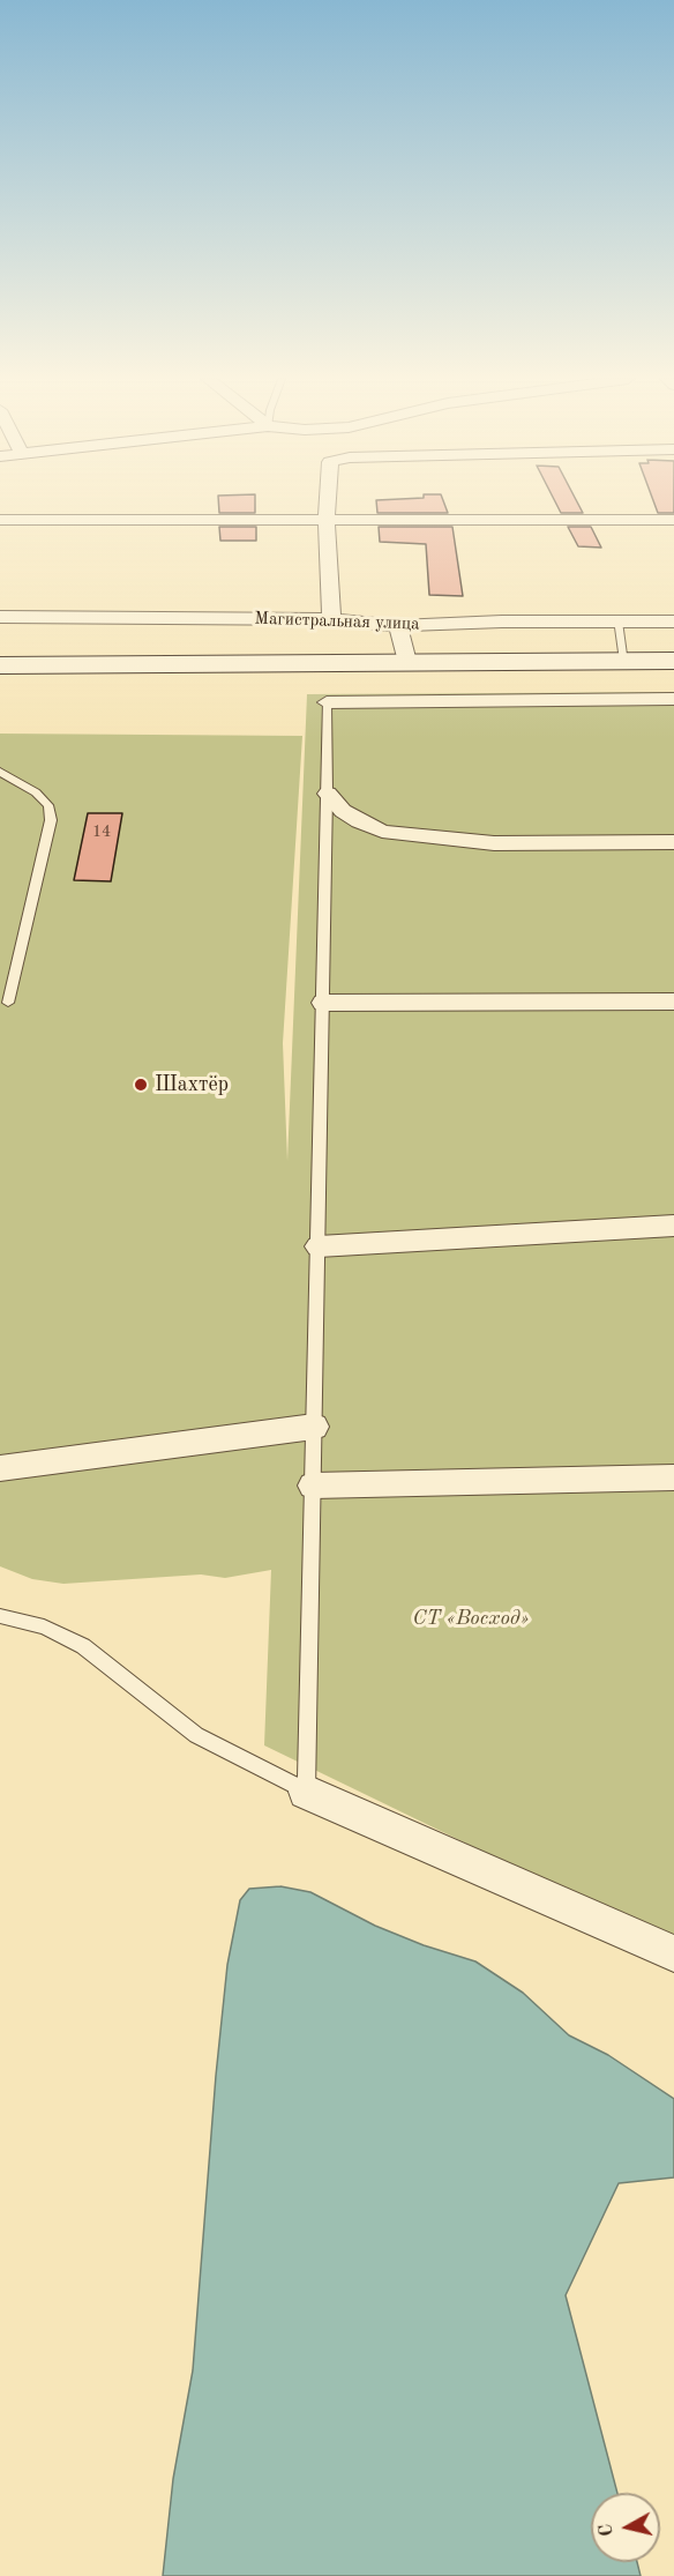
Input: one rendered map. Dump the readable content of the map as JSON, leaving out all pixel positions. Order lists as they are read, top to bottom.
{
  "streets": {
    "main road": ["Магистральная улица"]
  },
  "parks": ["СТ «Восход»"],
  "places": ["Шахтёр"],
  "house_numbers": ["14"],
  "north": "left"
}
